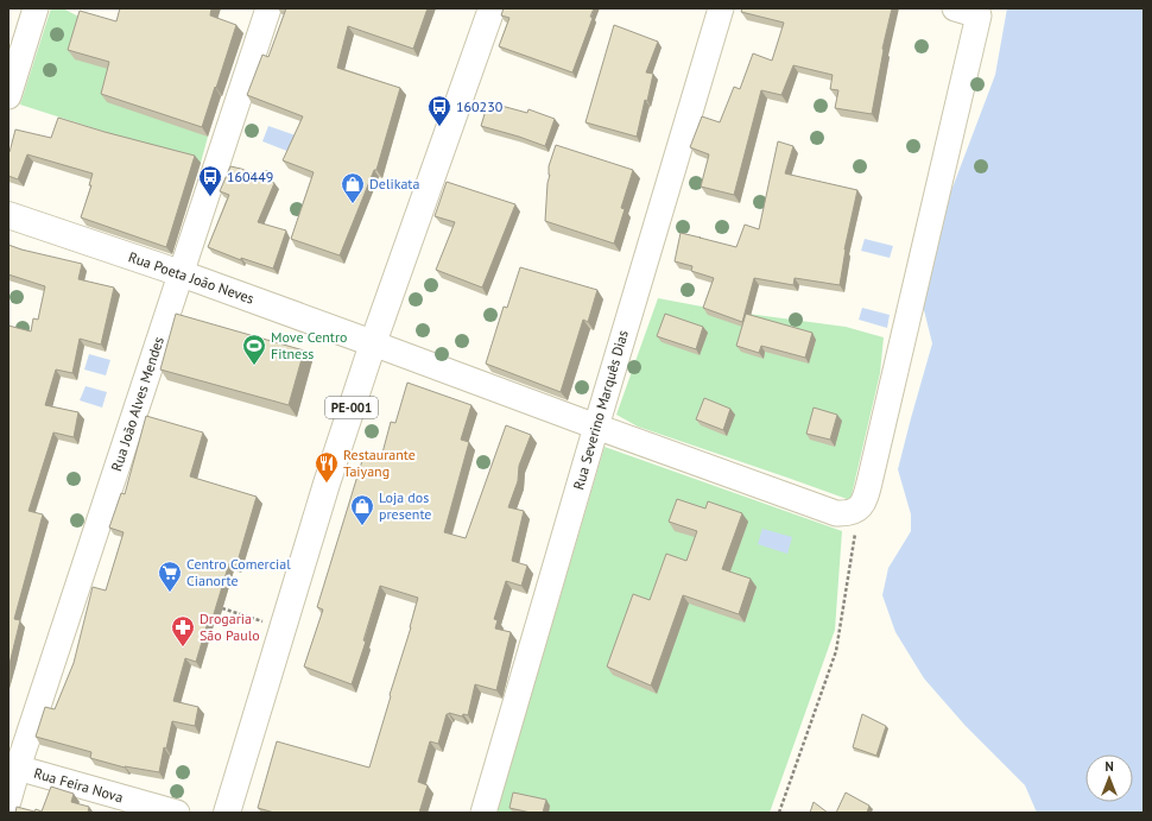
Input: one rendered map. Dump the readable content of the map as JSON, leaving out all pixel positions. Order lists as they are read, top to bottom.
{
  "streets": {
    "main road": ["Rua Poeta João Neves", "PE-001"],
    "street": ["Rua João Alves Mendes", "Rua Severino Marquês Dias", "Rua Feira Nova"]
  },
  "crossings": [
    ["Rua Poeta João Neves", "Rua João Alves Mendes"],
    ["Rua Poeta João Neves", "PE-001"],
    ["Rua João Alves Mendes", "Rua Feira Nova"]
  ],
  "places": {
    "bus stop": ["160230", "160449"],
    "shop": ["Delikata", "Loja dos presente"],
    "sports": ["Move Centro Fitness"],
    "restaurant": ["Restaurante Taiyang"],
    "supermarket": ["Centro Comercial Cianorte"],
    "pharmacy": ["Drogaria São Paulo"]
  },
  "north": "top"
}
